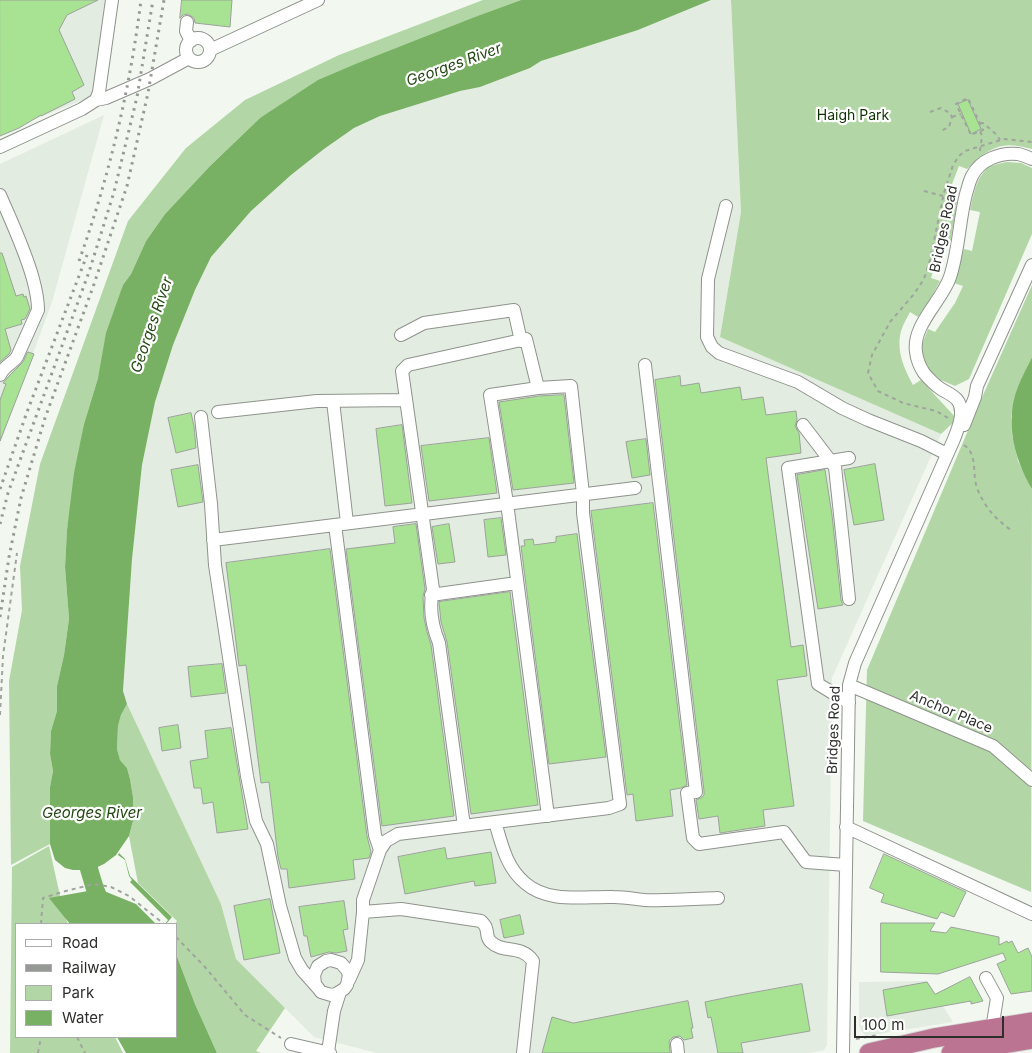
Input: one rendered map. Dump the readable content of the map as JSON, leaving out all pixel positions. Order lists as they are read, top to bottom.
{
  "streets": {
    "street": ["Bridges Road", "Anchor Place"]
  },
  "crossings": [
    ["Bridges Road", "Anchor Place"]
  ],
  "water": ["Georges River"],
  "parks": ["Haigh Park"],
  "legend": [
    "Road",
    "Railway",
    "Park",
    "Water"
  ],
  "scale_bar": "100 m"
}
